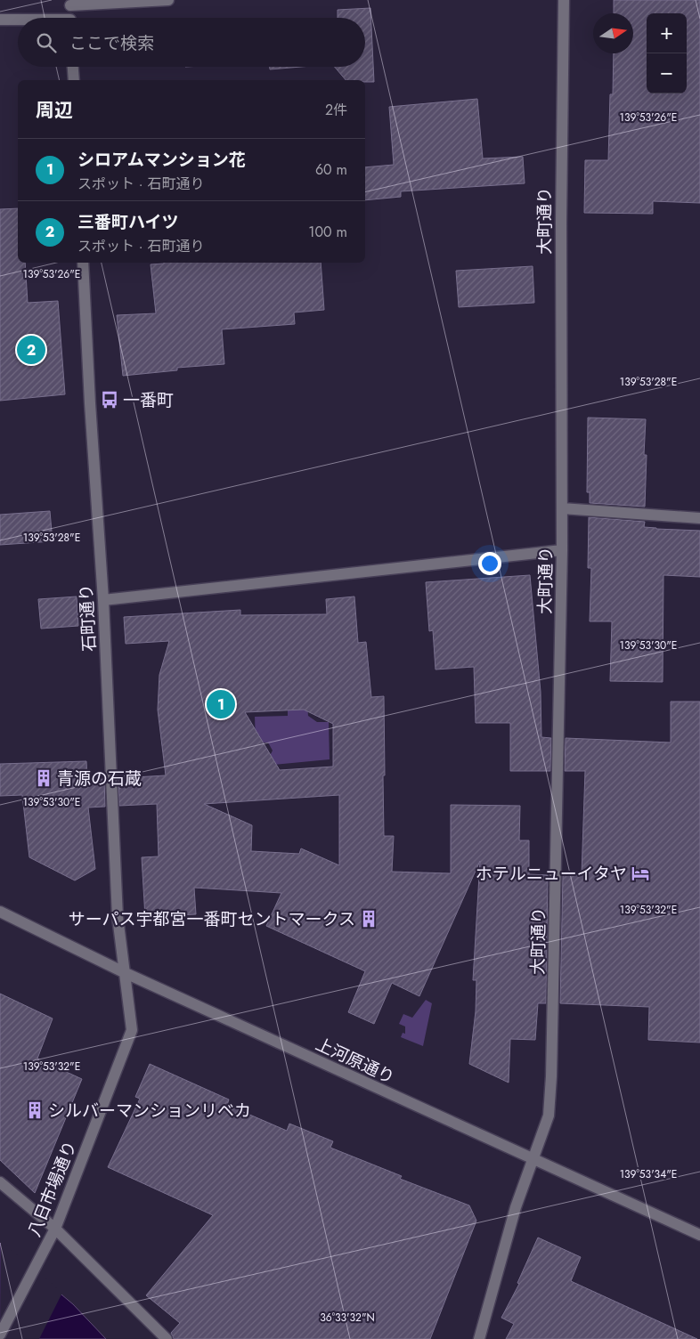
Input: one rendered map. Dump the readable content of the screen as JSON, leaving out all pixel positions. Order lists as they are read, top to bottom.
{
  "streets": {
    "street": [
      "大町通り",
      "石町通り",
      "上河原通り",
      "八日市場通り"
    ]
  },
  "crossings": [
    ["大町通り", "上河原通り"],
    ["石町通り", "上河原通り"],
    ["石町通り", "八日市場通り"],
    ["上河原通り", "八日市場通り"]
  ],
  "places": {
    "bus stop": ["一番町"],
    "building": ["青源の石蔵", "サーパス宇都宮一番町セントマークス", "シルバーマンションリベカ"],
    "hotel": ["ホテルニューイタヤ"]
  },
  "north": "right",
  "page": {
    "map_buttons": ["+", "−"],
    "search": "ここで検索",
    "heading": ["周辺", "2件"],
    "list": [
      {
        "mark": "1",
        "name": "シロアムマンション花",
        "note": "スポット · 石町通り",
        "value": "60 m"
      },
      {
        "mark": "2",
        "name": "三番町ハイツ",
        "note": "スポット · 石町通り",
        "value": "100 m"
      }
    ],
    "pins": ["2", "1"]
  },
  "coordinates": [
    "139°53'26\"E",
    "139°53'28\"E",
    "139°53'30\"E",
    "139°53'32\"E",
    "139°53'34\"E",
    "36°33'32\"N"
  ]
}
